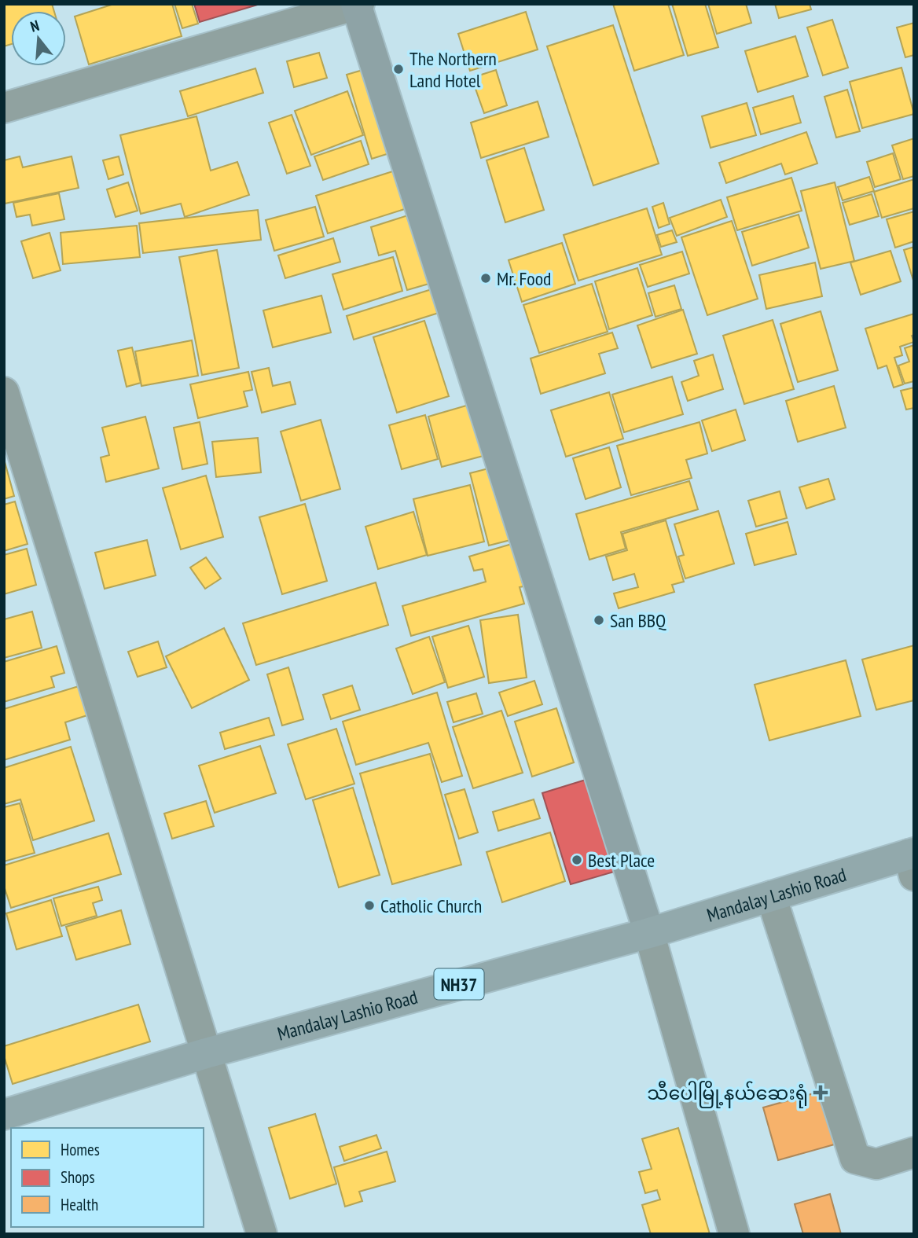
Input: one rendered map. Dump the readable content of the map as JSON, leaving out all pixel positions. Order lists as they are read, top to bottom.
{
  "streets": {
    "highway": ["Mandalay Lashio Road", "NH37"]
  },
  "places": {
    "other": [
      "The Northern Land Hotel",
      "Mr. Food",
      "San BBQ",
      "Best Place",
      "Catholic Church"
    ],
    "health": ["သီပေါမြို့နယ်ဆေးရုံ"]
  },
  "legend": ["Homes", "Shops", "Health"],
  "north": "top"
}
